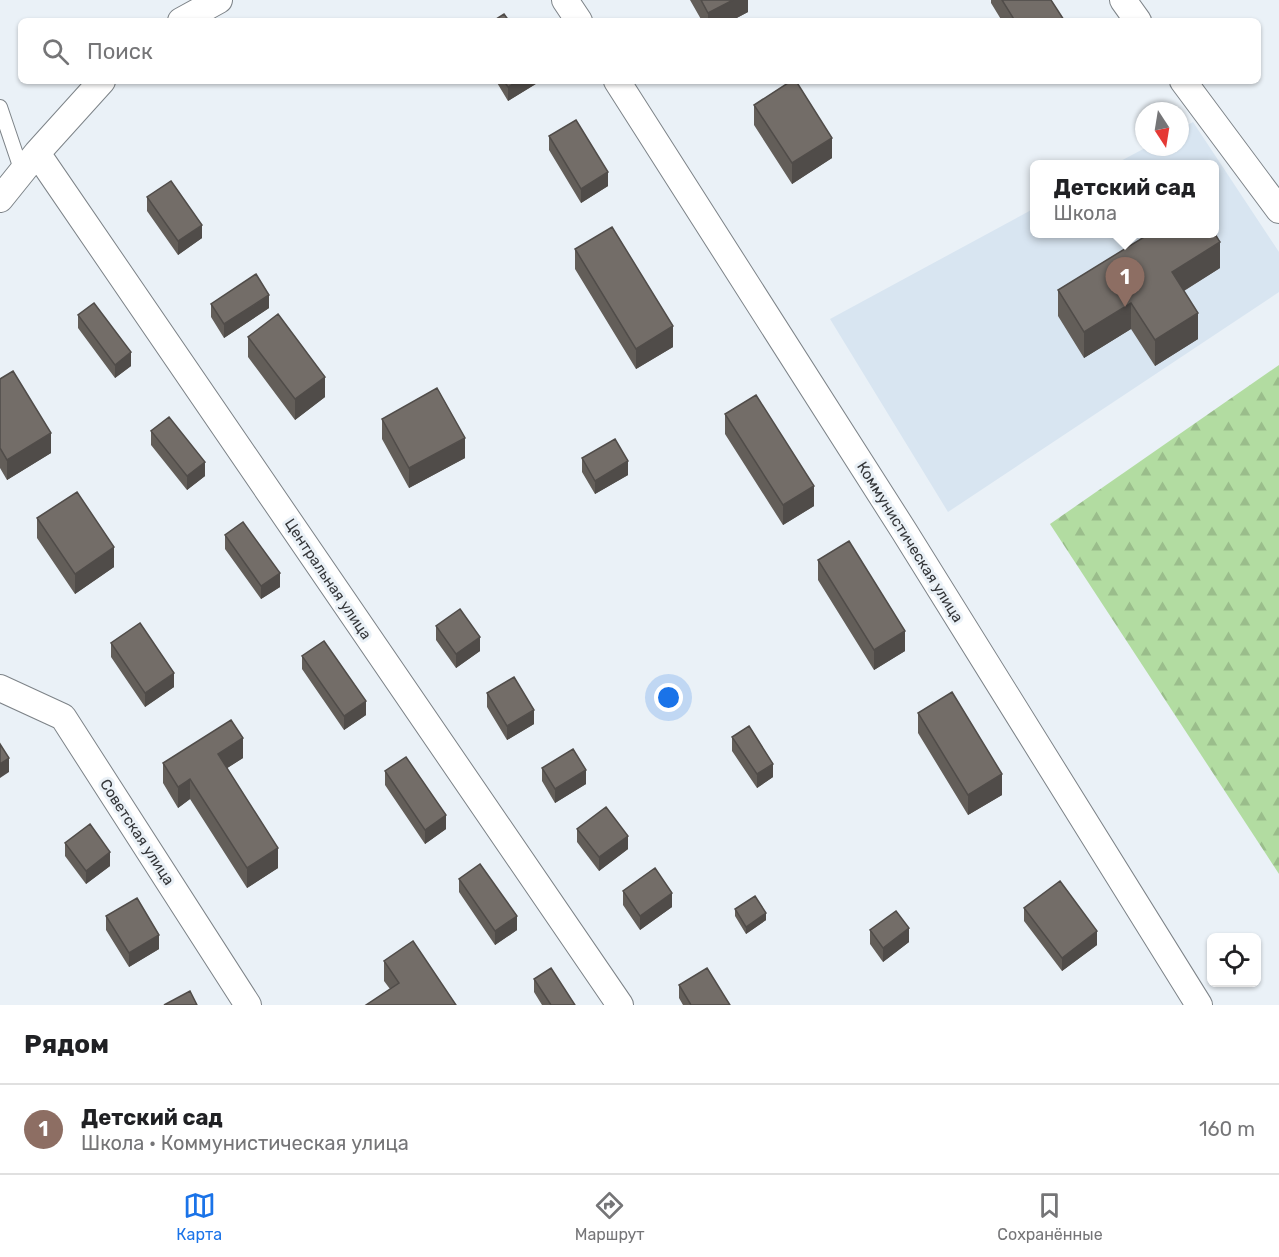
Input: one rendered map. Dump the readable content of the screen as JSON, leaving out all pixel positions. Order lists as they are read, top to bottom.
{
  "streets": {
    "street": ["Коммунистическая улица", "Центральная улица", "Советская улица"]
  },
  "north": "bottom",
  "page": {
    "search": "Поиск",
    "popup": ["Детский сад", "Школа"],
    "pins": "1",
    "heading": "Рядом",
    "list": [
      {
        "mark": "1",
        "name": "Детский сад",
        "note": "Школа · Коммунистическая улица",
        "value": "160 m"
      }
    ],
    "nav": ["Карта", "Маршрут", "Сохранённые"]
  }
}
